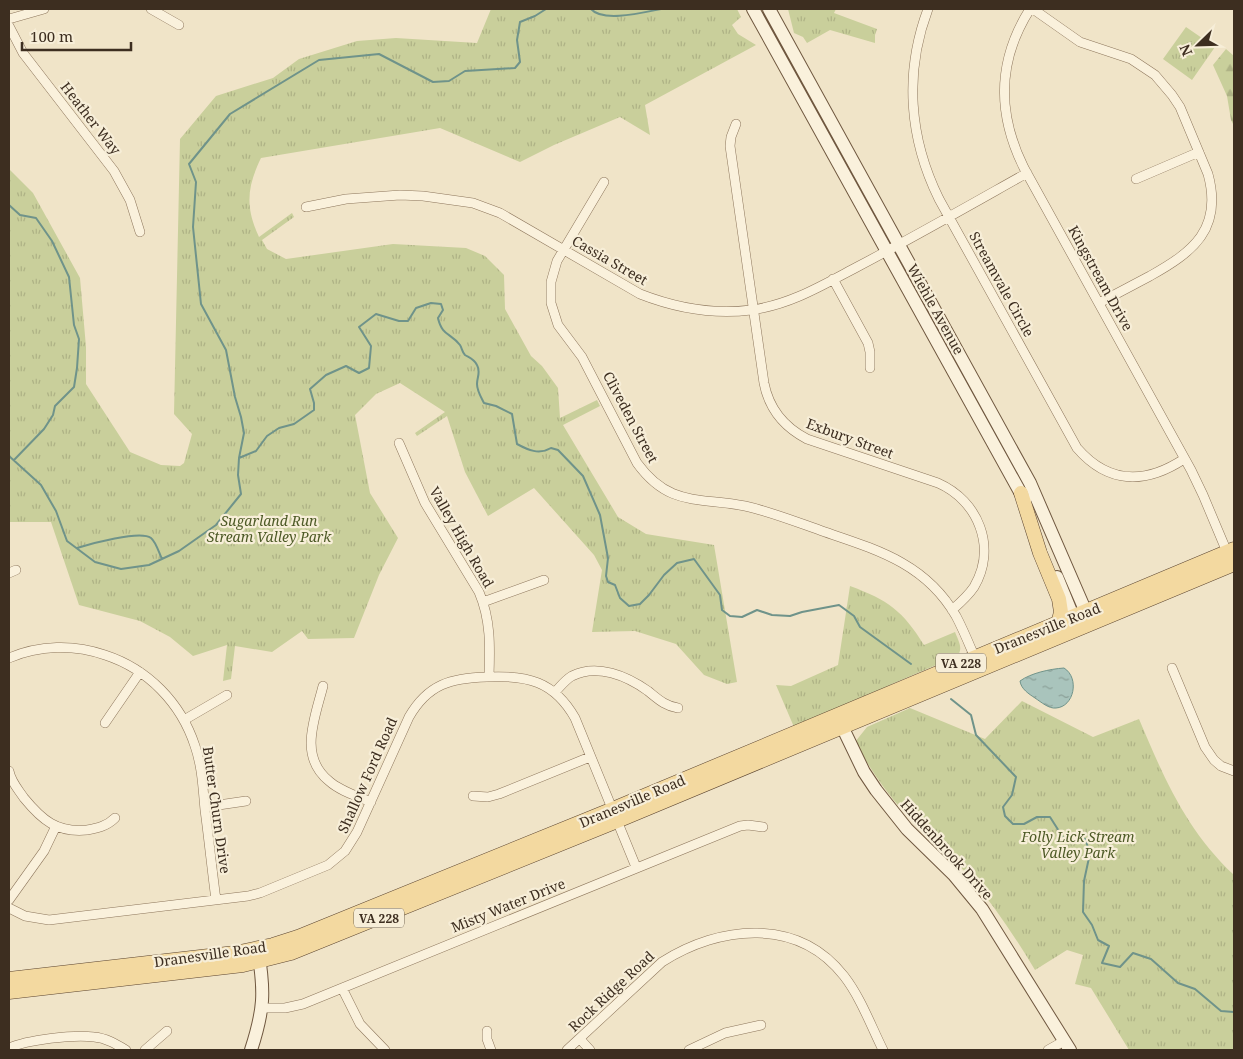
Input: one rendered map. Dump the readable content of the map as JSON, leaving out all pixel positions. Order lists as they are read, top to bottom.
{
  "streets": {
    "main road": [
      "Wiehle Avenue",
      "Dranesville Road",
      "VA 228",
      "Hiddenbrook Drive"
    ],
    "street": [
      "Heather Way",
      "Cassia Street",
      "Kingstream Drive",
      "Streamvale Circle",
      "Cliveden Street",
      "Exbury Street",
      "Valley High Road",
      "Shallow Ford Road",
      "Butter Churn Drive",
      "Misty Water Drive",
      "Rock Ridge Road"
    ]
  },
  "crossings": [
    ["Cassia Street", "Kingstream Drive"],
    ["Cassia Street", "Streamvale Circle"],
    ["Cassia Street", "Wiehle Avenue"],
    ["Cassia Street", "Cliveden Street"],
    ["Cassia Street", "Exbury Street"],
    ["Kingstream Drive", "Streamvale Circle"],
    ["Kingstream Drive", "Dranesville Road"],
    ["Wiehle Avenue", "Dranesville Road"],
    ["Cliveden Street", "Exbury Street"],
    ["Cliveden Street", "Dranesville Road"],
    ["Valley High Road", "Shallow Ford Road"],
    ["Dranesville Road", "Shallow Ford Road"],
    ["Dranesville Road", "Hiddenbrook Drive"],
    ["Shallow Ford Road", "Butter Churn Drive"],
    ["Shallow Ford Road", "Misty Water Drive"]
  ],
  "parks": ["Sugarland Run Stream Valley Park", "Folly Lick Stream Valley Park"],
  "scale_bar": "100 m",
  "north": "bottom left"
}
